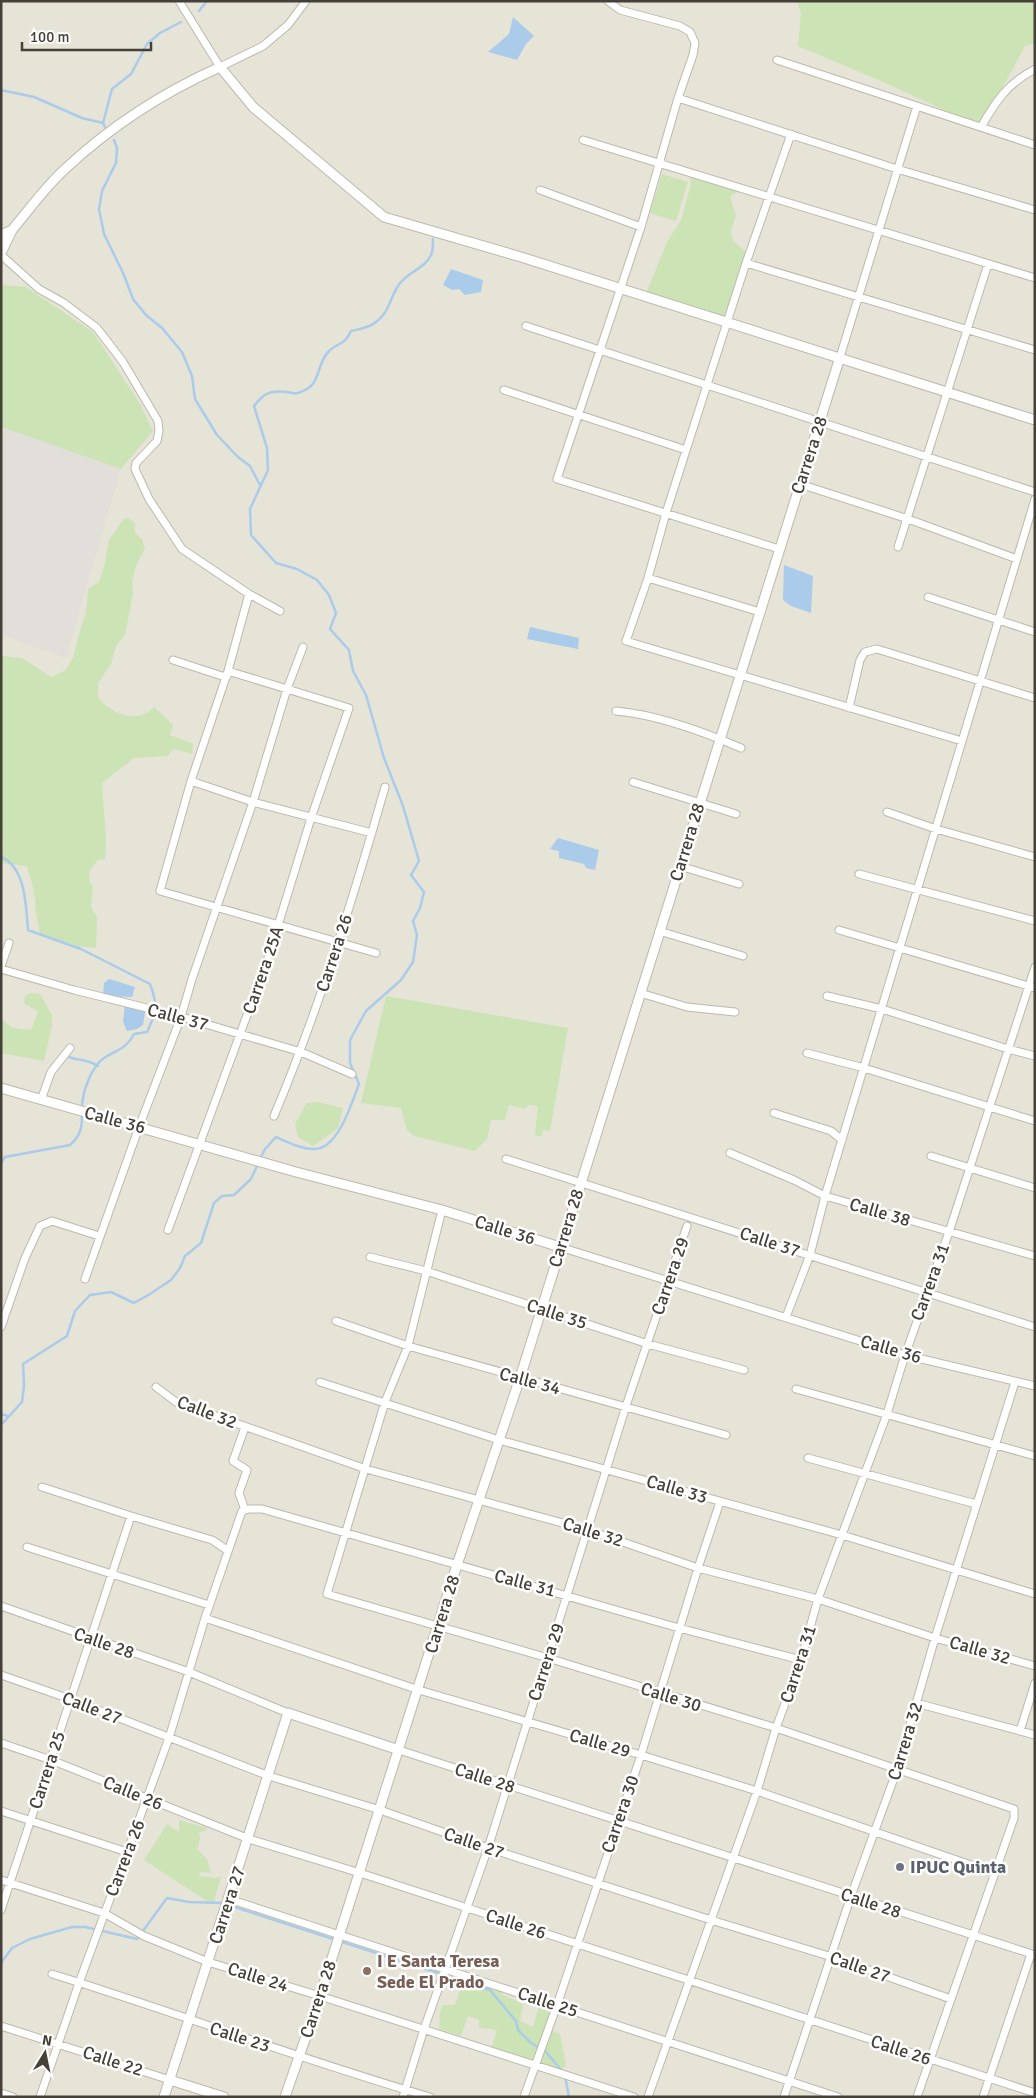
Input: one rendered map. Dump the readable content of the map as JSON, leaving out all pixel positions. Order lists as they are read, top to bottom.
{
  "streets": {
    "street": [
      "Carrera 28",
      "Carrera 26",
      "Carrera 25A",
      "Calle 37",
      "Calle 36",
      "Calle 38",
      "Carrera 29",
      "Carrera 31",
      "Calle 35",
      "Calle 34",
      "Calle 32",
      "Calle 33",
      "Calle 31",
      "Calle 28",
      "Calle 30",
      "Calle 27",
      "Carrera 32",
      "Calle 29",
      "Carrera 25",
      "Calle 26",
      "Carrera 30",
      "Carrera 27",
      "Calle 24",
      "Calle 25",
      "Calle 23",
      "Calle 22"
    ]
  },
  "crossings": [
    ["Carrera 28", "Calle 37"],
    ["Carrera 28", "Calle 36"],
    ["Carrera 28", "Calle 35"],
    ["Carrera 28", "Calle 34"],
    ["Carrera 28", "Calle 32"],
    ["Carrera 28", "Calle 33"],
    ["Carrera 28", "Calle 31"],
    ["Carrera 28", "Calle 28"],
    ["Carrera 28", "Calle 30"],
    ["Carrera 28", "Calle 27"],
    ["Carrera 28", "Calle 29"],
    ["Carrera 28", "Calle 26"],
    ["Carrera 28", "Calle 24"],
    ["Carrera 28", "Calle 25"],
    ["Carrera 28", "Calle 23"],
    ["Carrera 26", "Calle 37"],
    ["Carrera 26", "Calle 31"],
    ["Carrera 26", "Calle 28"],
    ["Carrera 26", "Calle 27"],
    ["Carrera 26", "Calle 29"],
    ["Carrera 26", "Calle 26"],
    ["Carrera 26", "Calle 24"],
    ["Carrera 26", "Calle 23"],
    ["Carrera 26", "Calle 22"],
    ["Carrera 25A", "Calle 37"],
    ["Carrera 25A", "Calle 36"],
    ["Calle 37", "Carrera 31"],
    ["Calle 36", "Carrera 29"],
    ["Calle 36", "Carrera 31"],
    ["Calle 36", "Carrera 32"],
    ["Calle 38", "Carrera 31"],
    ["Carrera 29", "Calle 35"],
    ["Carrera 29", "Calle 34"],
    ["Carrera 29", "Calle 32"],
    ["Carrera 29", "Calle 33"],
    ["Carrera 29", "Calle 31"],
    ["Carrera 29", "Calle 28"],
    ["Carrera 29", "Calle 30"],
    ["Carrera 29", "Calle 27"],
    ["Carrera 29", "Calle 29"],
    ["Carrera 29", "Calle 26"],
    ["Carrera 29", "Calle 24"],
    ["Carrera 29", "Calle 25"],
    ["Carrera 29", "Calle 23"],
    ["Carrera 31", "Calle 32"],
    ["Carrera 31", "Calle 33"],
    ["Carrera 31", "Calle 31"],
    ["Carrera 31", "Calle 28"],
    ["Carrera 31", "Calle 30"],
    ["Carrera 31", "Calle 27"],
    ["Carrera 31", "Calle 29"],
    ["Carrera 31", "Calle 26"],
    ["Carrera 31", "Calle 25"],
    ["Calle 32", "Carrera 32"],
    ["Calle 32", "Carrera 30"],
    ["Calle 33", "Carrera 32"],
    ["Calle 33", "Carrera 30"],
    ["Calle 31", "Calle 30"],
    ["Calle 31", "Carrera 30"],
    ["Calle 28", "Carrera 32"],
    ["Calle 28", "Carrera 25"],
    ["Calle 28", "Carrera 30"],
    ["Calle 28", "Carrera 27"],
    ["Calle 30", "Carrera 32"],
    ["Calle 30", "Calle 29"],
    ["Calle 30", "Carrera 30"],
    ["Calle 27", "Carrera 32"],
    ["Calle 27", "Carrera 25"],
    ["Calle 27", "Carrera 30"],
    ["Calle 27", "Carrera 27"],
    ["Carrera 32", "Calle 29"],
    ["Carrera 32", "Calle 26"],
    ["Carrera 32", "Calle 25"],
    ["Calle 29", "Carrera 30"],
    ["Carrera 25", "Calle 26"],
    ["Carrera 25", "Calle 24"],
    ["Calle 26", "Carrera 30"],
    ["Calle 26", "Carrera 27"],
    ["Carrera 30", "Calle 24"],
    ["Carrera 30", "Calle 25"],
    ["Carrera 27", "Calle 24"],
    ["Carrera 27", "Calle 25"],
    ["Carrera 27", "Calle 23"],
    ["Carrera 27", "Calle 22"]
  ],
  "places": ["IPUC Quinta", "I E Santa Teresa Sede El Prado"],
  "scale_bar": "100 m",
  "north": "top"
}
